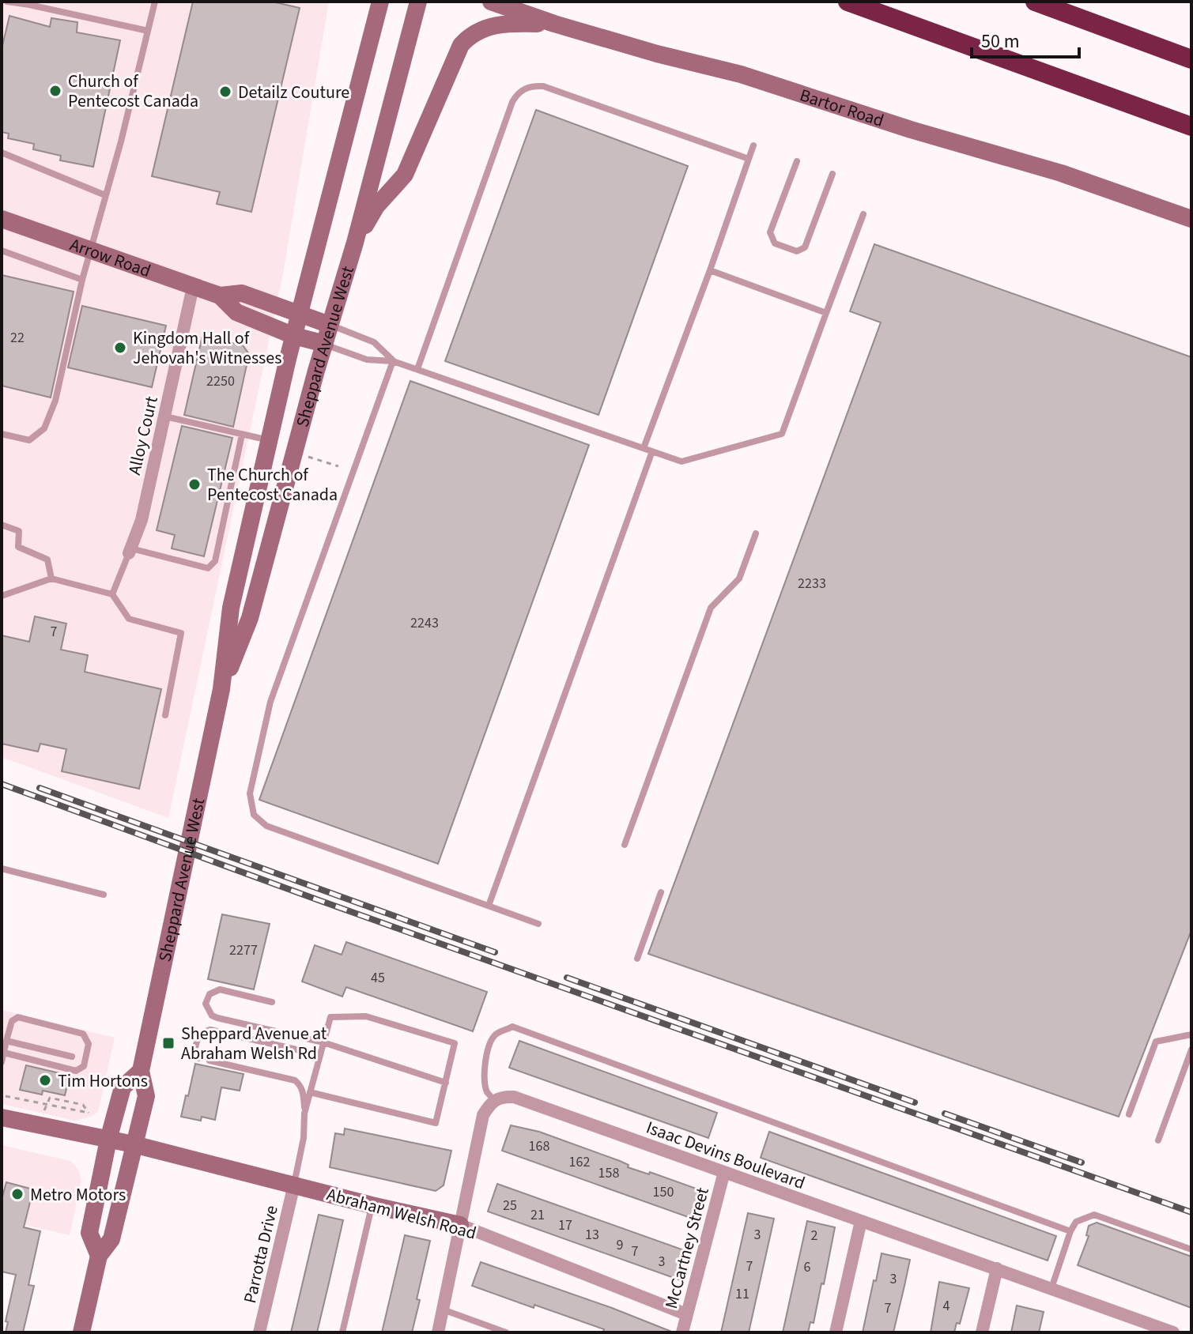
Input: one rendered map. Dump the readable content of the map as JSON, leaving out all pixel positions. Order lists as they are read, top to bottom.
{
  "streets": {
    "main road": [
      "Bartor Road",
      "Arrow Road",
      "Sheppard Avenue West",
      "Abraham Welsh Road"
    ],
    "street": [
      "Alloy Court",
      "Isaac Devins Boulevard",
      "McCartney Street",
      "Parrotta Drive"
    ]
  },
  "crossings": [
    ["Arrow Road", "Sheppard Avenue West"],
    ["Arrow Road", "Alloy Court"],
    ["Sheppard Avenue West", "Abraham Welsh Road"],
    ["Isaac Devins Boulevard", "McCartney Street"],
    ["Abraham Welsh Road", "McCartney Street"],
    ["Abraham Welsh Road", "Parrotta Drive"]
  ],
  "places": {
    "other": [
      "Church of Pentecost Canada",
      "Detailz Couture",
      "Kingdom Hall of Jehovah's Witnesses",
      "The Church of Pentecost Canada",
      "Tim Hortons",
      "Metro Motors"
    ],
    "transit": ["Sheppard Avenue at Abraham Welsh Rd"]
  },
  "house_numbers": [
    "22",
    "2250",
    "2233",
    "2243",
    "7",
    "2277",
    "45",
    "168",
    "162",
    "158",
    "150",
    "25",
    "21",
    "17",
    "13",
    "3",
    "2",
    "9",
    "7",
    "3",
    "7",
    "6",
    "3",
    "11",
    "4",
    "7"
  ],
  "scale_bar": "50 m"
}
